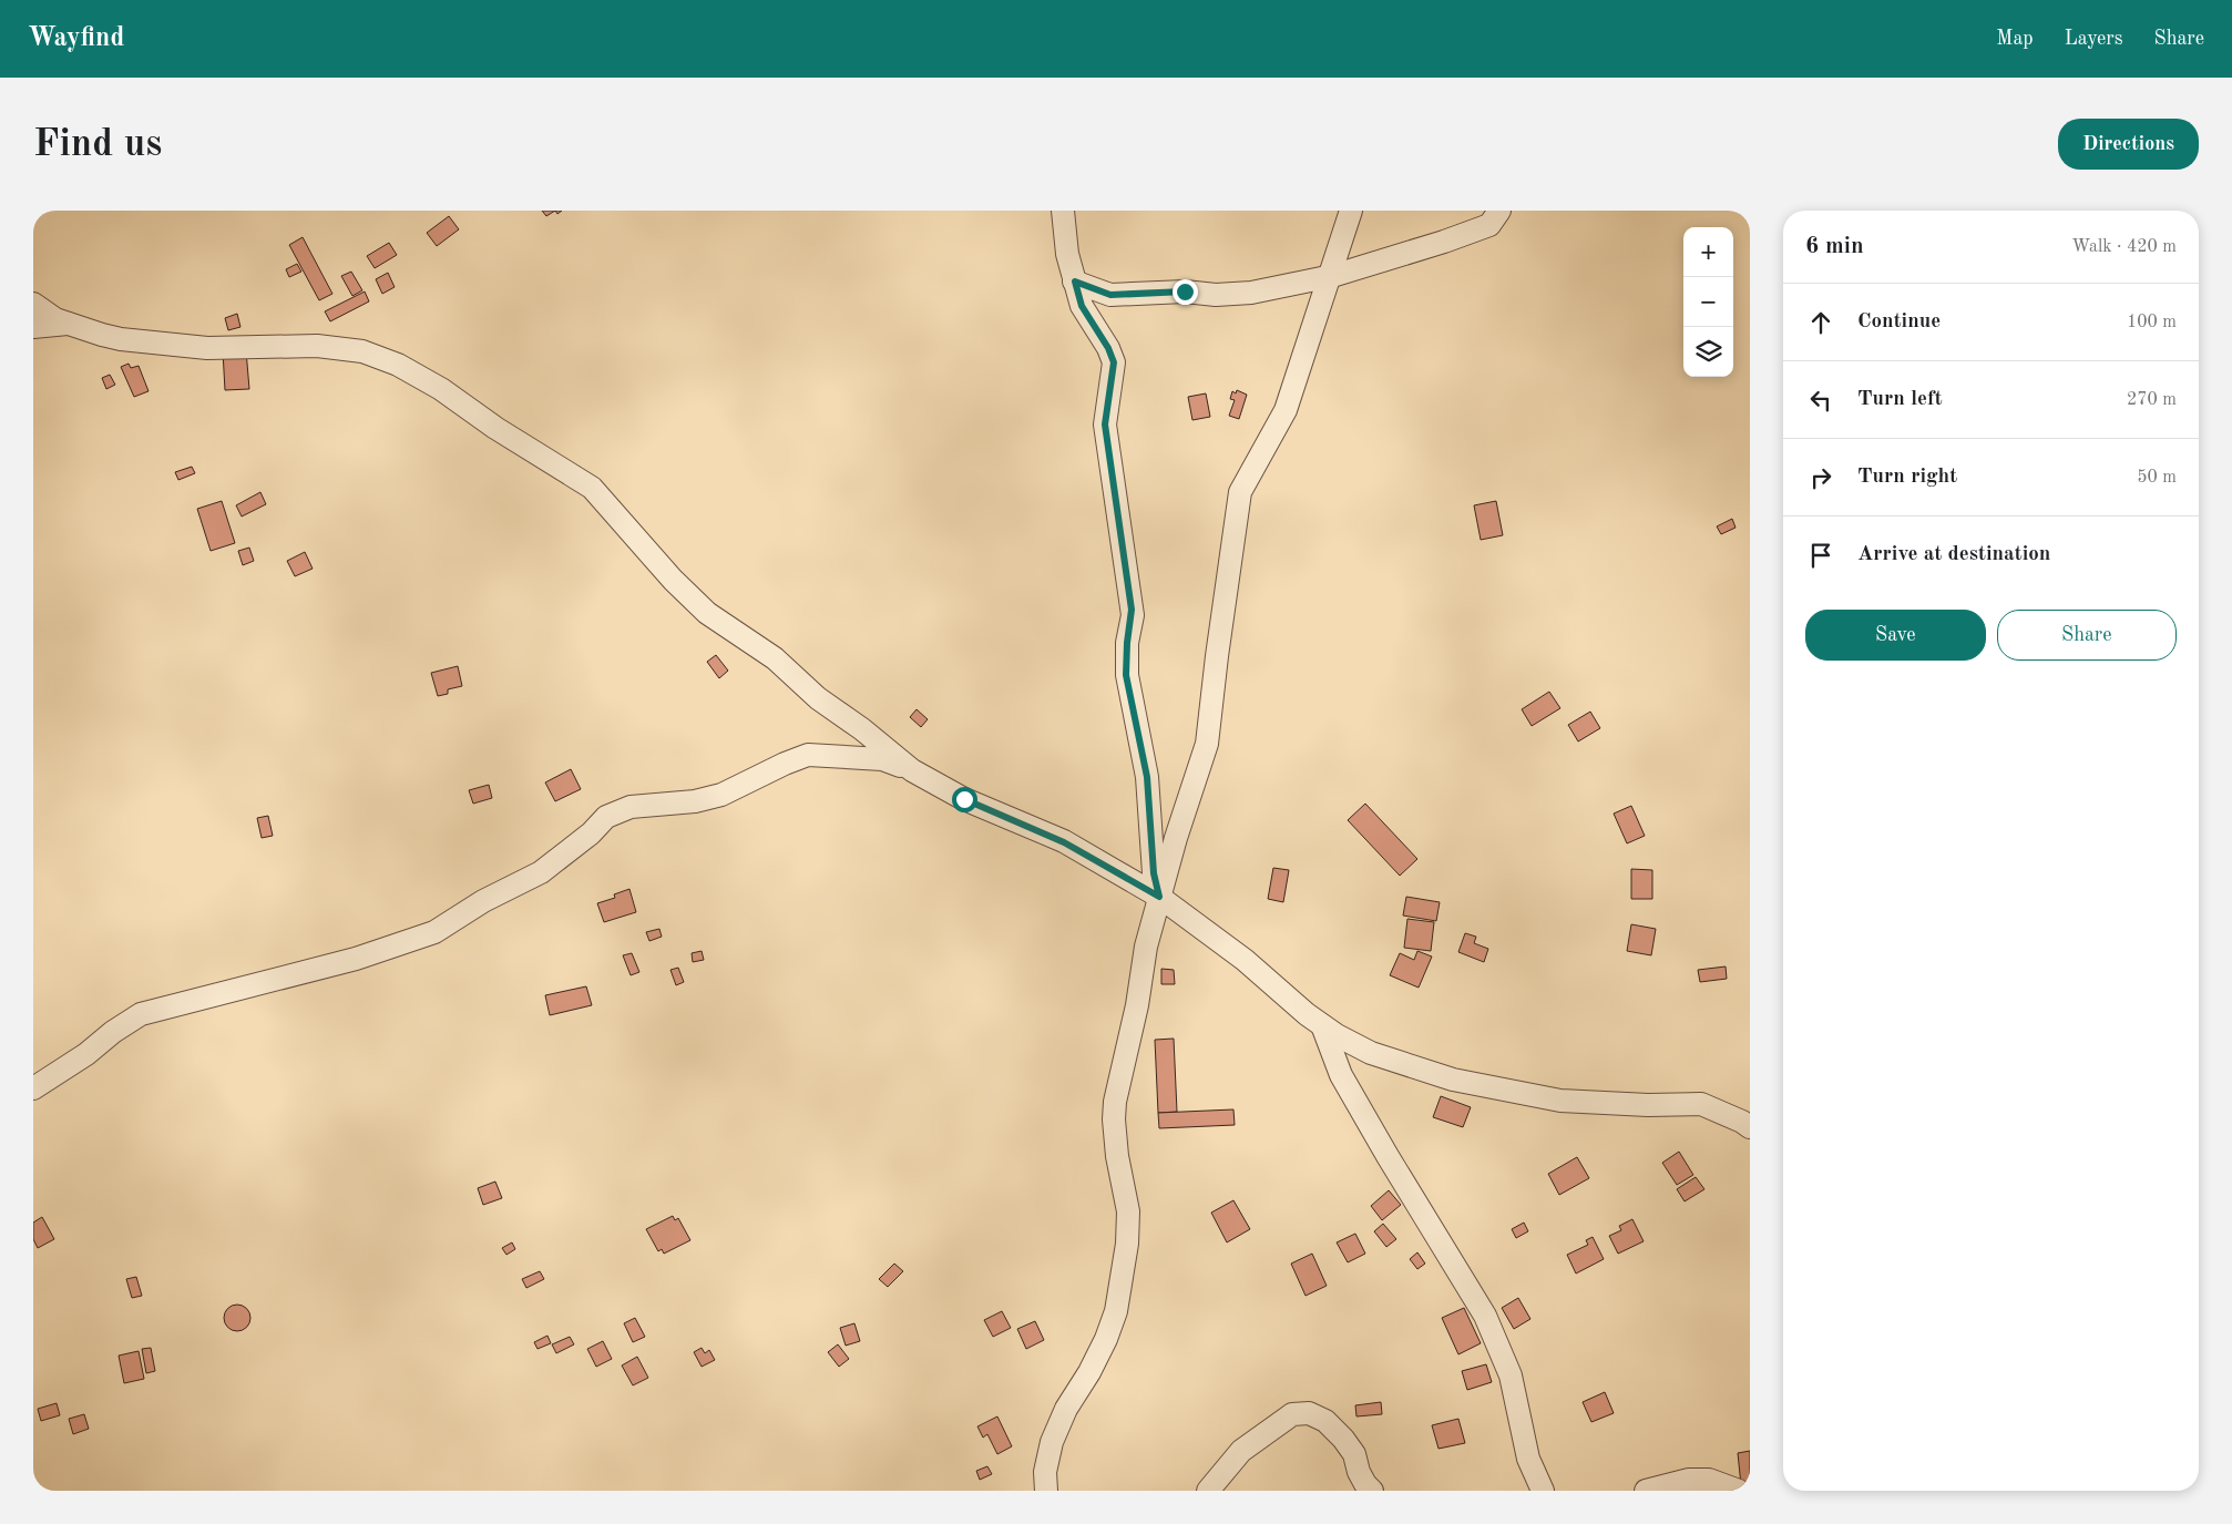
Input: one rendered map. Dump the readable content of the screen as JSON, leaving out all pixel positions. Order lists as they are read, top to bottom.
{
  "page": {
    "header": "Wayfind",
    "nav": ["Map", "Layers", "Share"],
    "buttons": [
      "Directions",
      ["Save", "Share"]
    ],
    "title": "Find us",
    "heading": ["6 min", "Walk · 420 m"],
    "map_buttons": ["+", "−"],
    "list": [
      ["Continue", "100 m"],
      ["Turn left", "270 m"],
      ["Turn right", "50 m"],
      "Arrive at destination"
    ]
  }
}
